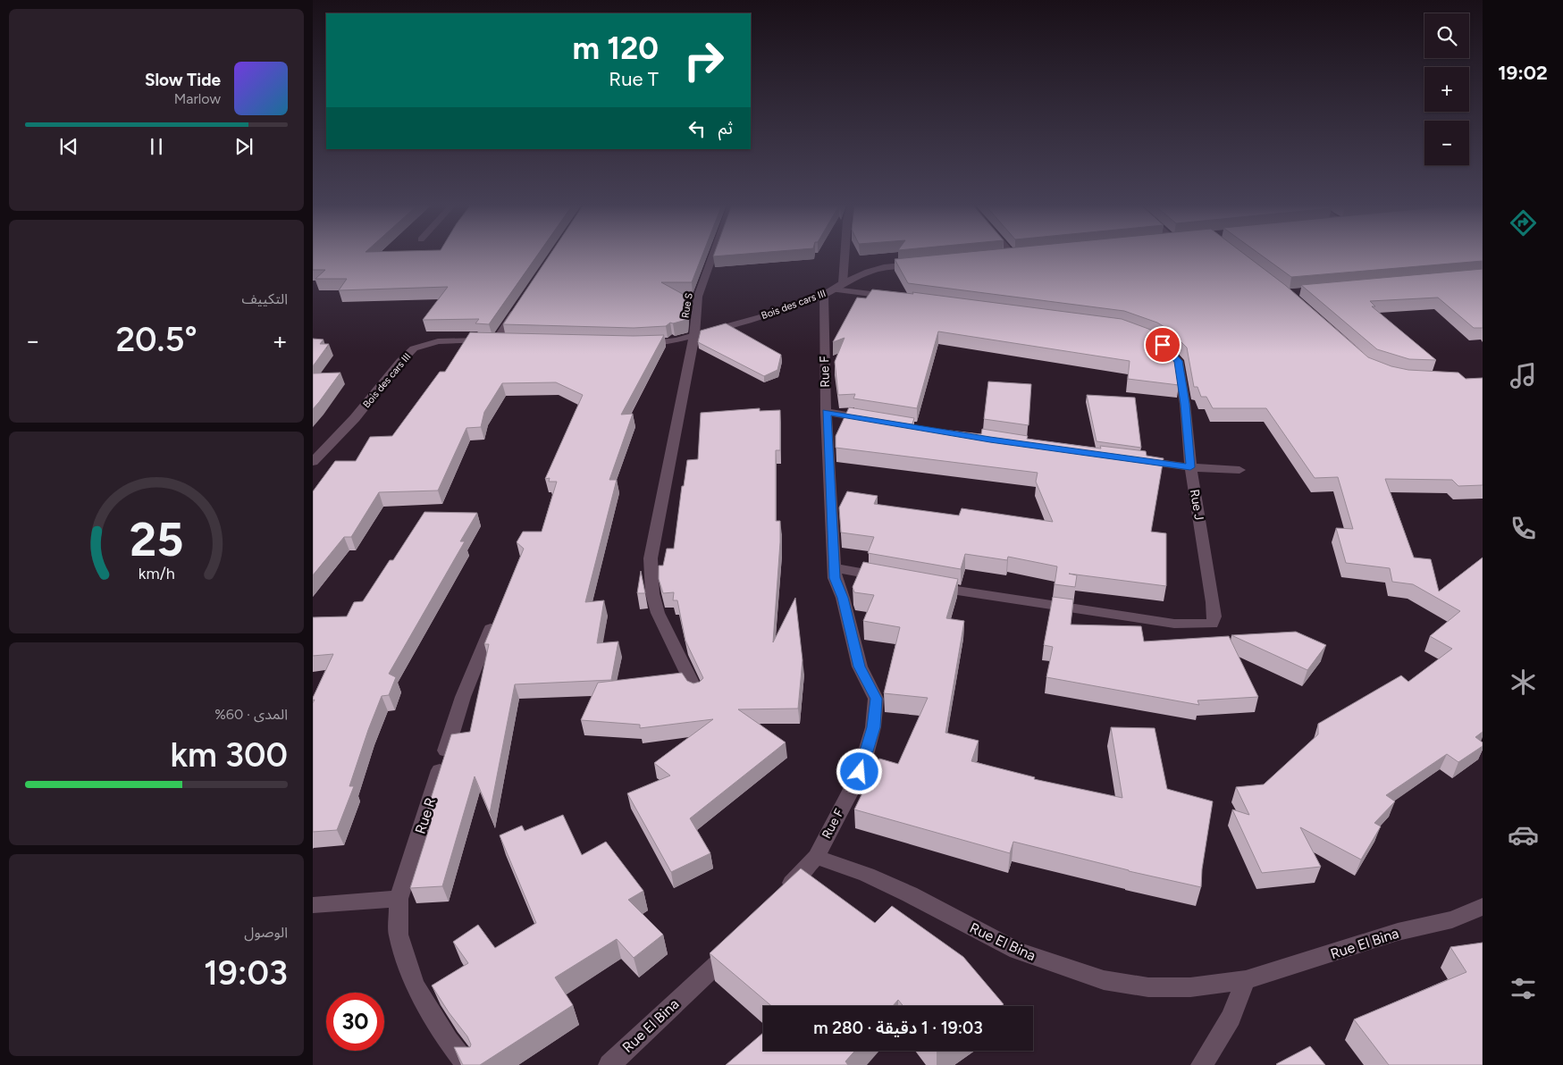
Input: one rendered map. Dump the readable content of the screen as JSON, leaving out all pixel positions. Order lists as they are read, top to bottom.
{
  "streets": {
    "street": [
      "Bois des cars III",
      "Rue S",
      "Rue F",
      "Rue J",
      "Rue R",
      "Rue El Bina"
    ]
  },
  "crossings": [
    ["Bois des cars III", "Rue S"],
    ["Bois des cars III", "Rue F"],
    ["Rue F", "Rue El Bina"]
  ],
  "page": {
    "tabs": "19:02",
    "map_buttons": ["+", "−"],
    "turn": ["120 m", "Rue T"],
    "song": ["Slow Tide", "Marlow"],
    "then": "ثم",
    "tile": [
      "التكييف",
      ["المدى · 60%", "300 km"],
      ["الوصول", "19:03"]
    ],
    "heat": ["−", "20.5°", "+"],
    "limit": "30",
    "trip": "19:03 · 1 دقيقة · 280 m",
    "gauge": ["25", "km/h"]
  }
}
